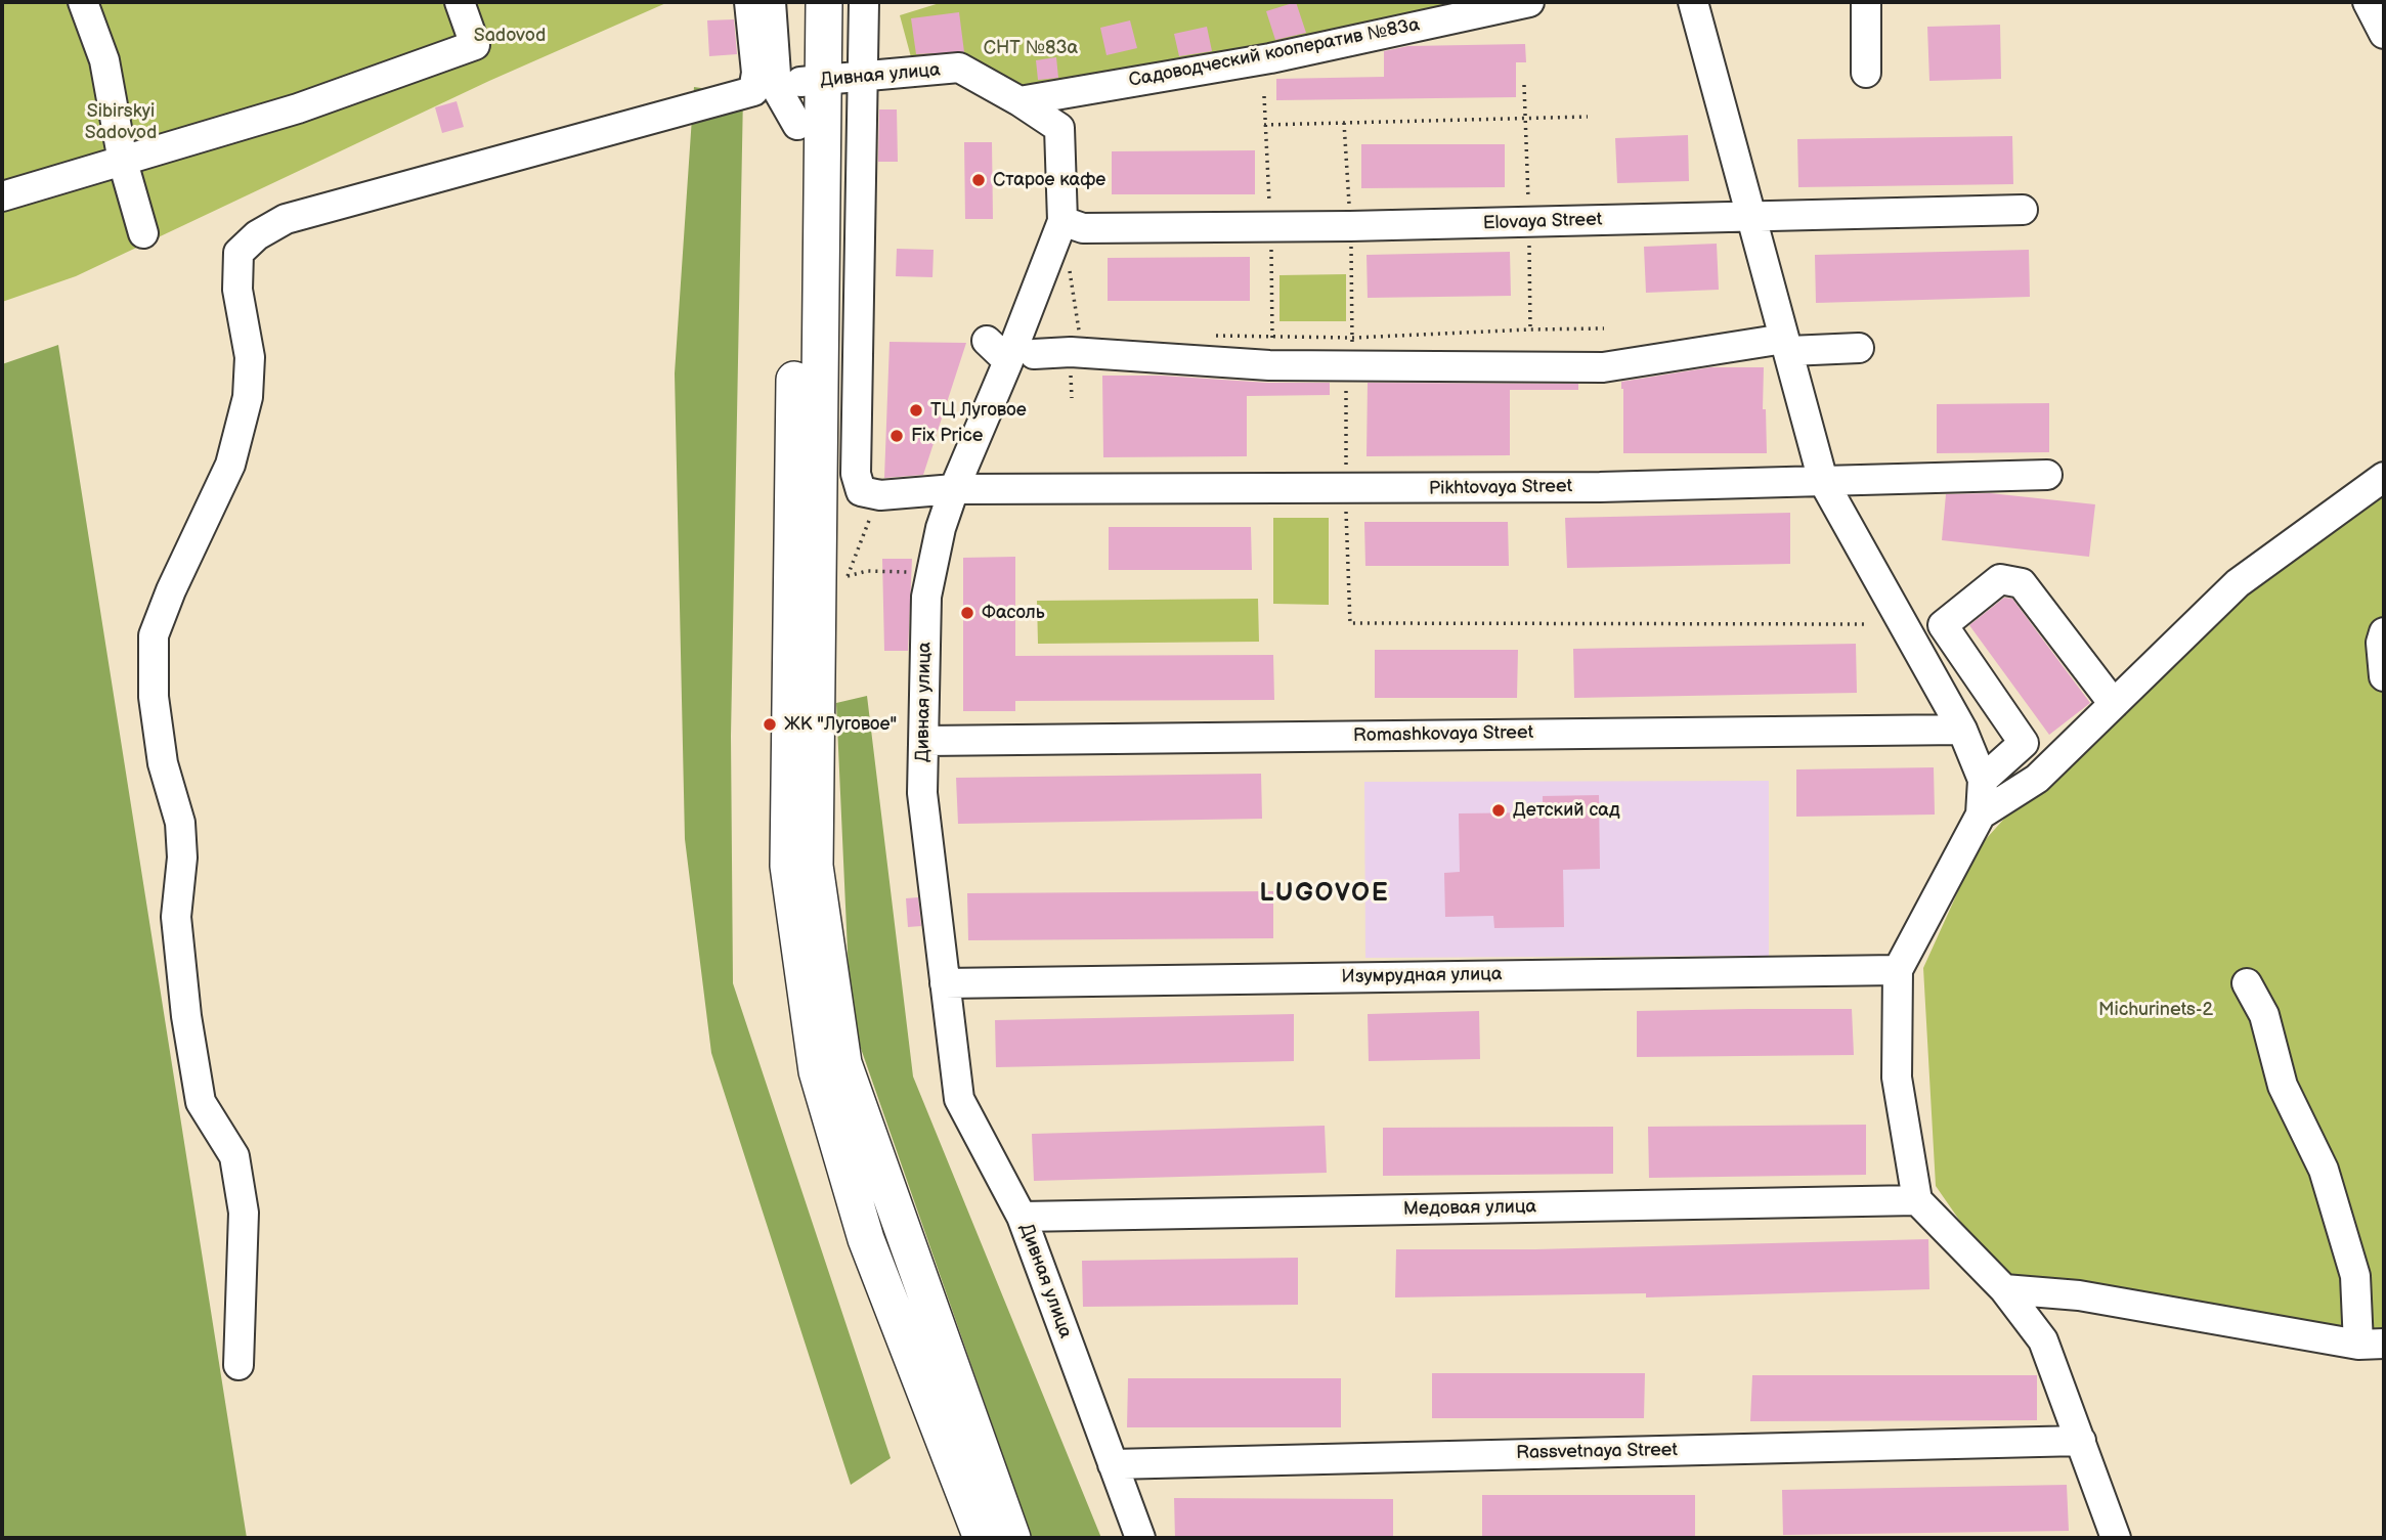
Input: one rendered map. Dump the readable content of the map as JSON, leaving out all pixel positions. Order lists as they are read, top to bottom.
{
  "streets": {
    "street": [
      "Садоводческий кооператив №83а",
      "Дивная улица",
      "Elovaya Street",
      "Pikhtovaya Street",
      "Romashkovaya Street",
      "Изумрудная улица",
      "Медовая улица",
      "Rassvetnaya Street"
    ]
  },
  "crossings": [
    ["Садоводческий кооператив №83а", "Дивная улица"],
    ["Дивная улица", "Elovaya Street"],
    ["Дивная улица", "Pikhtovaya Street"],
    ["Дивная улица", "Romashkovaya Street"],
    ["Дивная улица", "Изумрудная улица"],
    ["Дивная улица", "Медовая улица"],
    ["Дивная улица", "Rassvetnaya Street"]
  ],
  "districts": ["LUGOVOE"],
  "parks": [
    "Sadovod",
    "СНТ №83а",
    "Sibirskyi Sadovod",
    "Michurinets-2"
  ],
  "places": [
    "Старое кафе",
    "ТЦ Луговое",
    "Fix Price",
    "Фасоль",
    "ЖК \"Луговое\"",
    "Детский сад"
  ]
}
